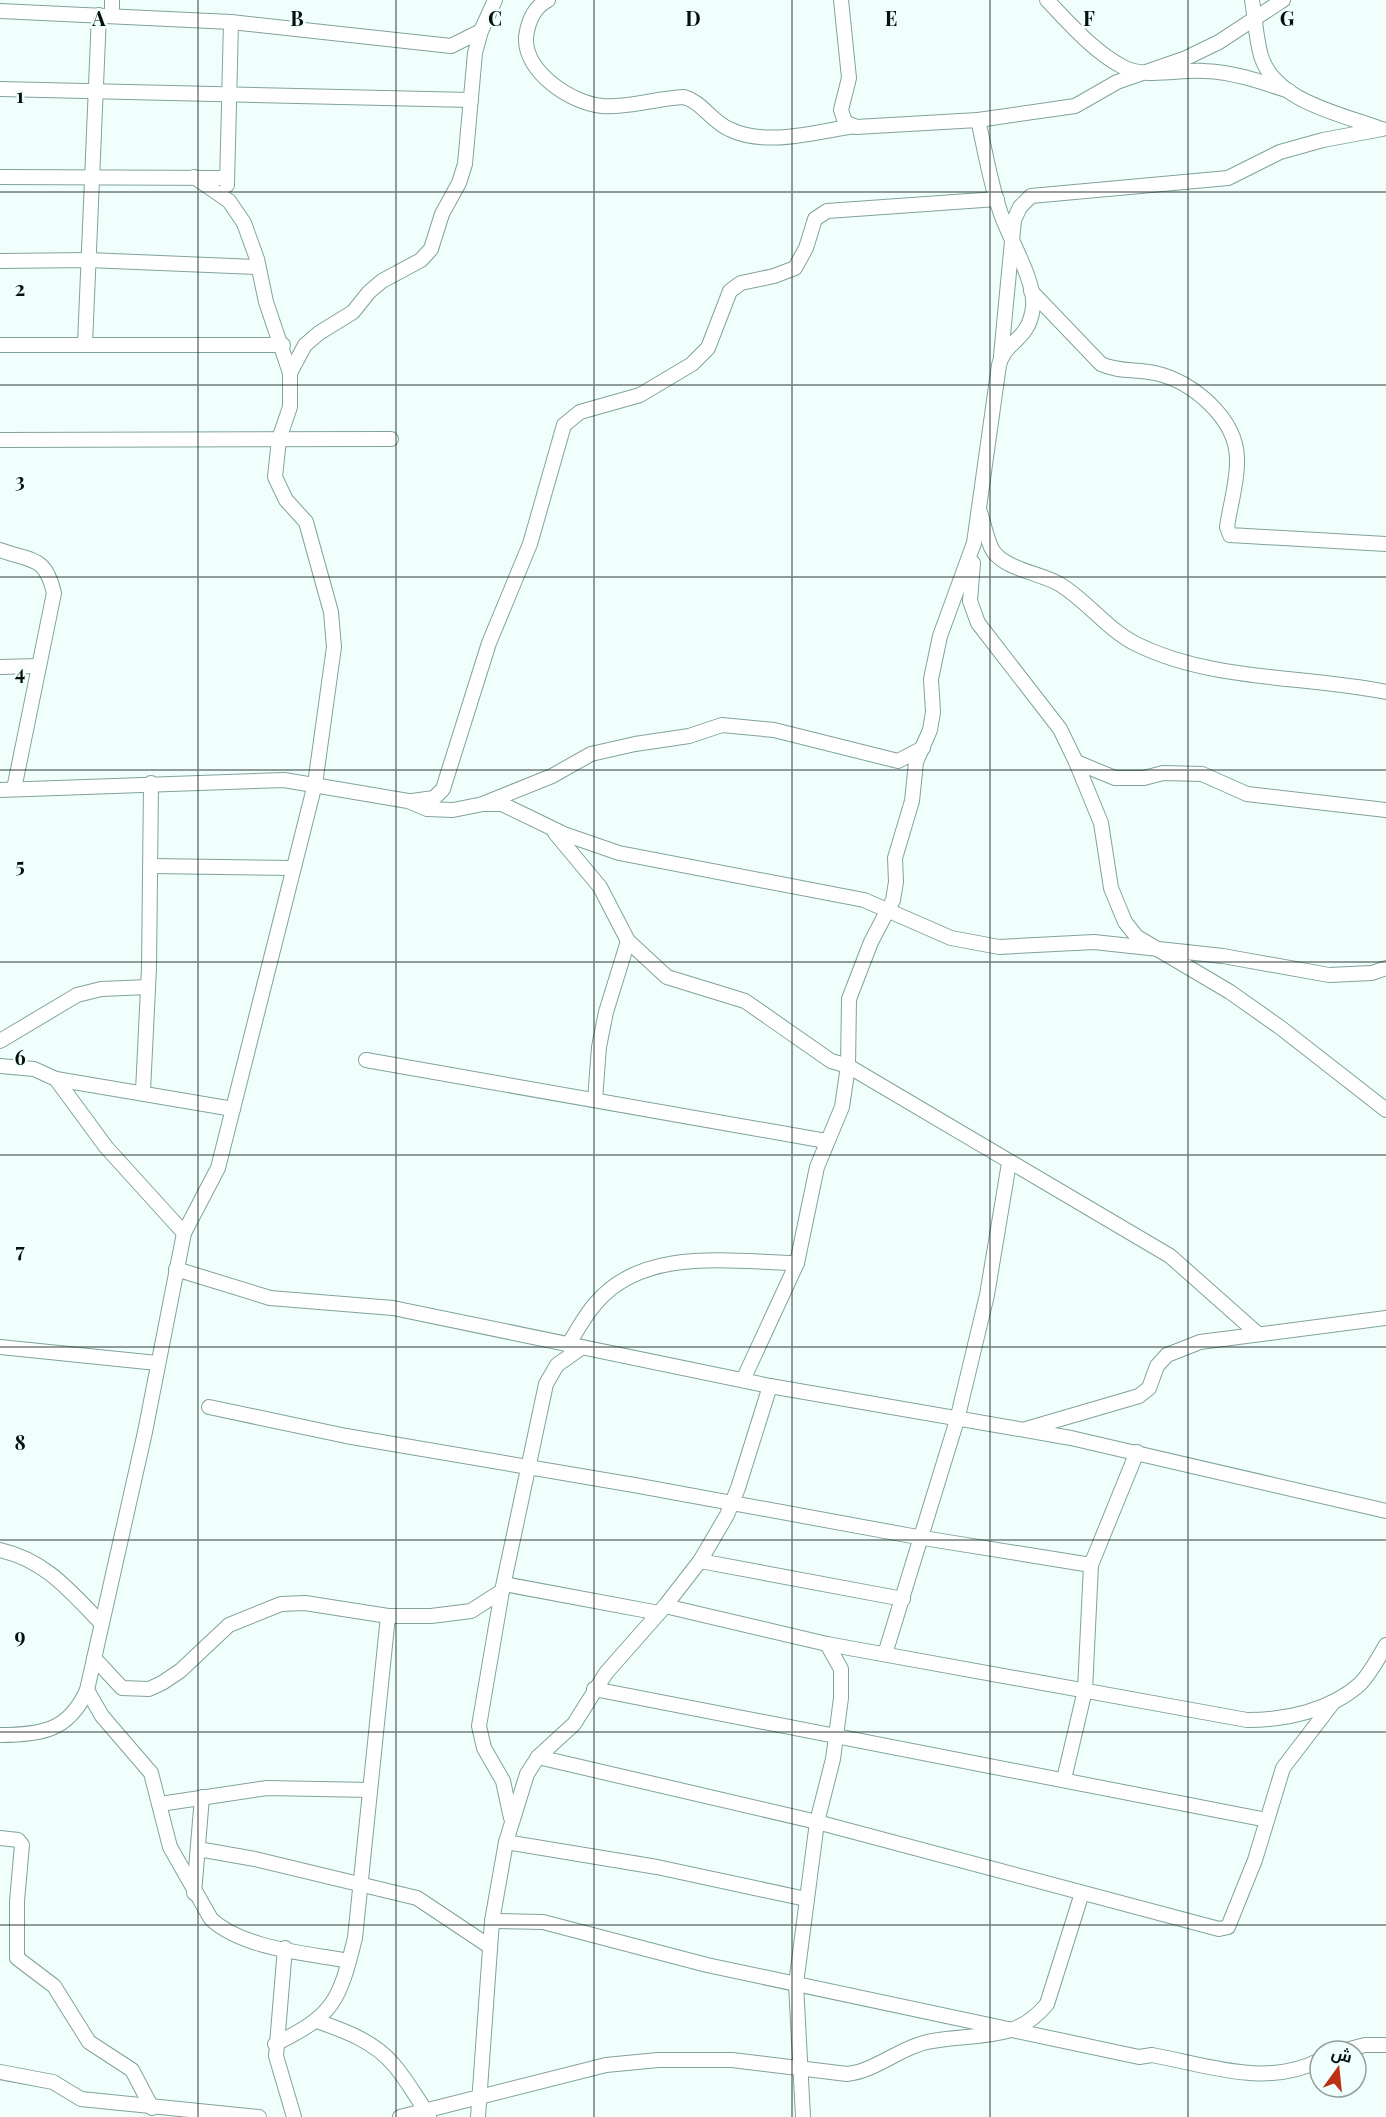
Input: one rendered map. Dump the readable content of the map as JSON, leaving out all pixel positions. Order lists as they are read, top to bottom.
{
  "north": "top",
  "grid": {
    "columns": [
      "A",
      "B",
      "C",
      "D",
      "E",
      "F",
      "G"
    ],
    "rows": [
      "1",
      "2",
      "3",
      "4",
      "5",
      "6",
      "7",
      "8",
      "9"
    ]
  }
}
